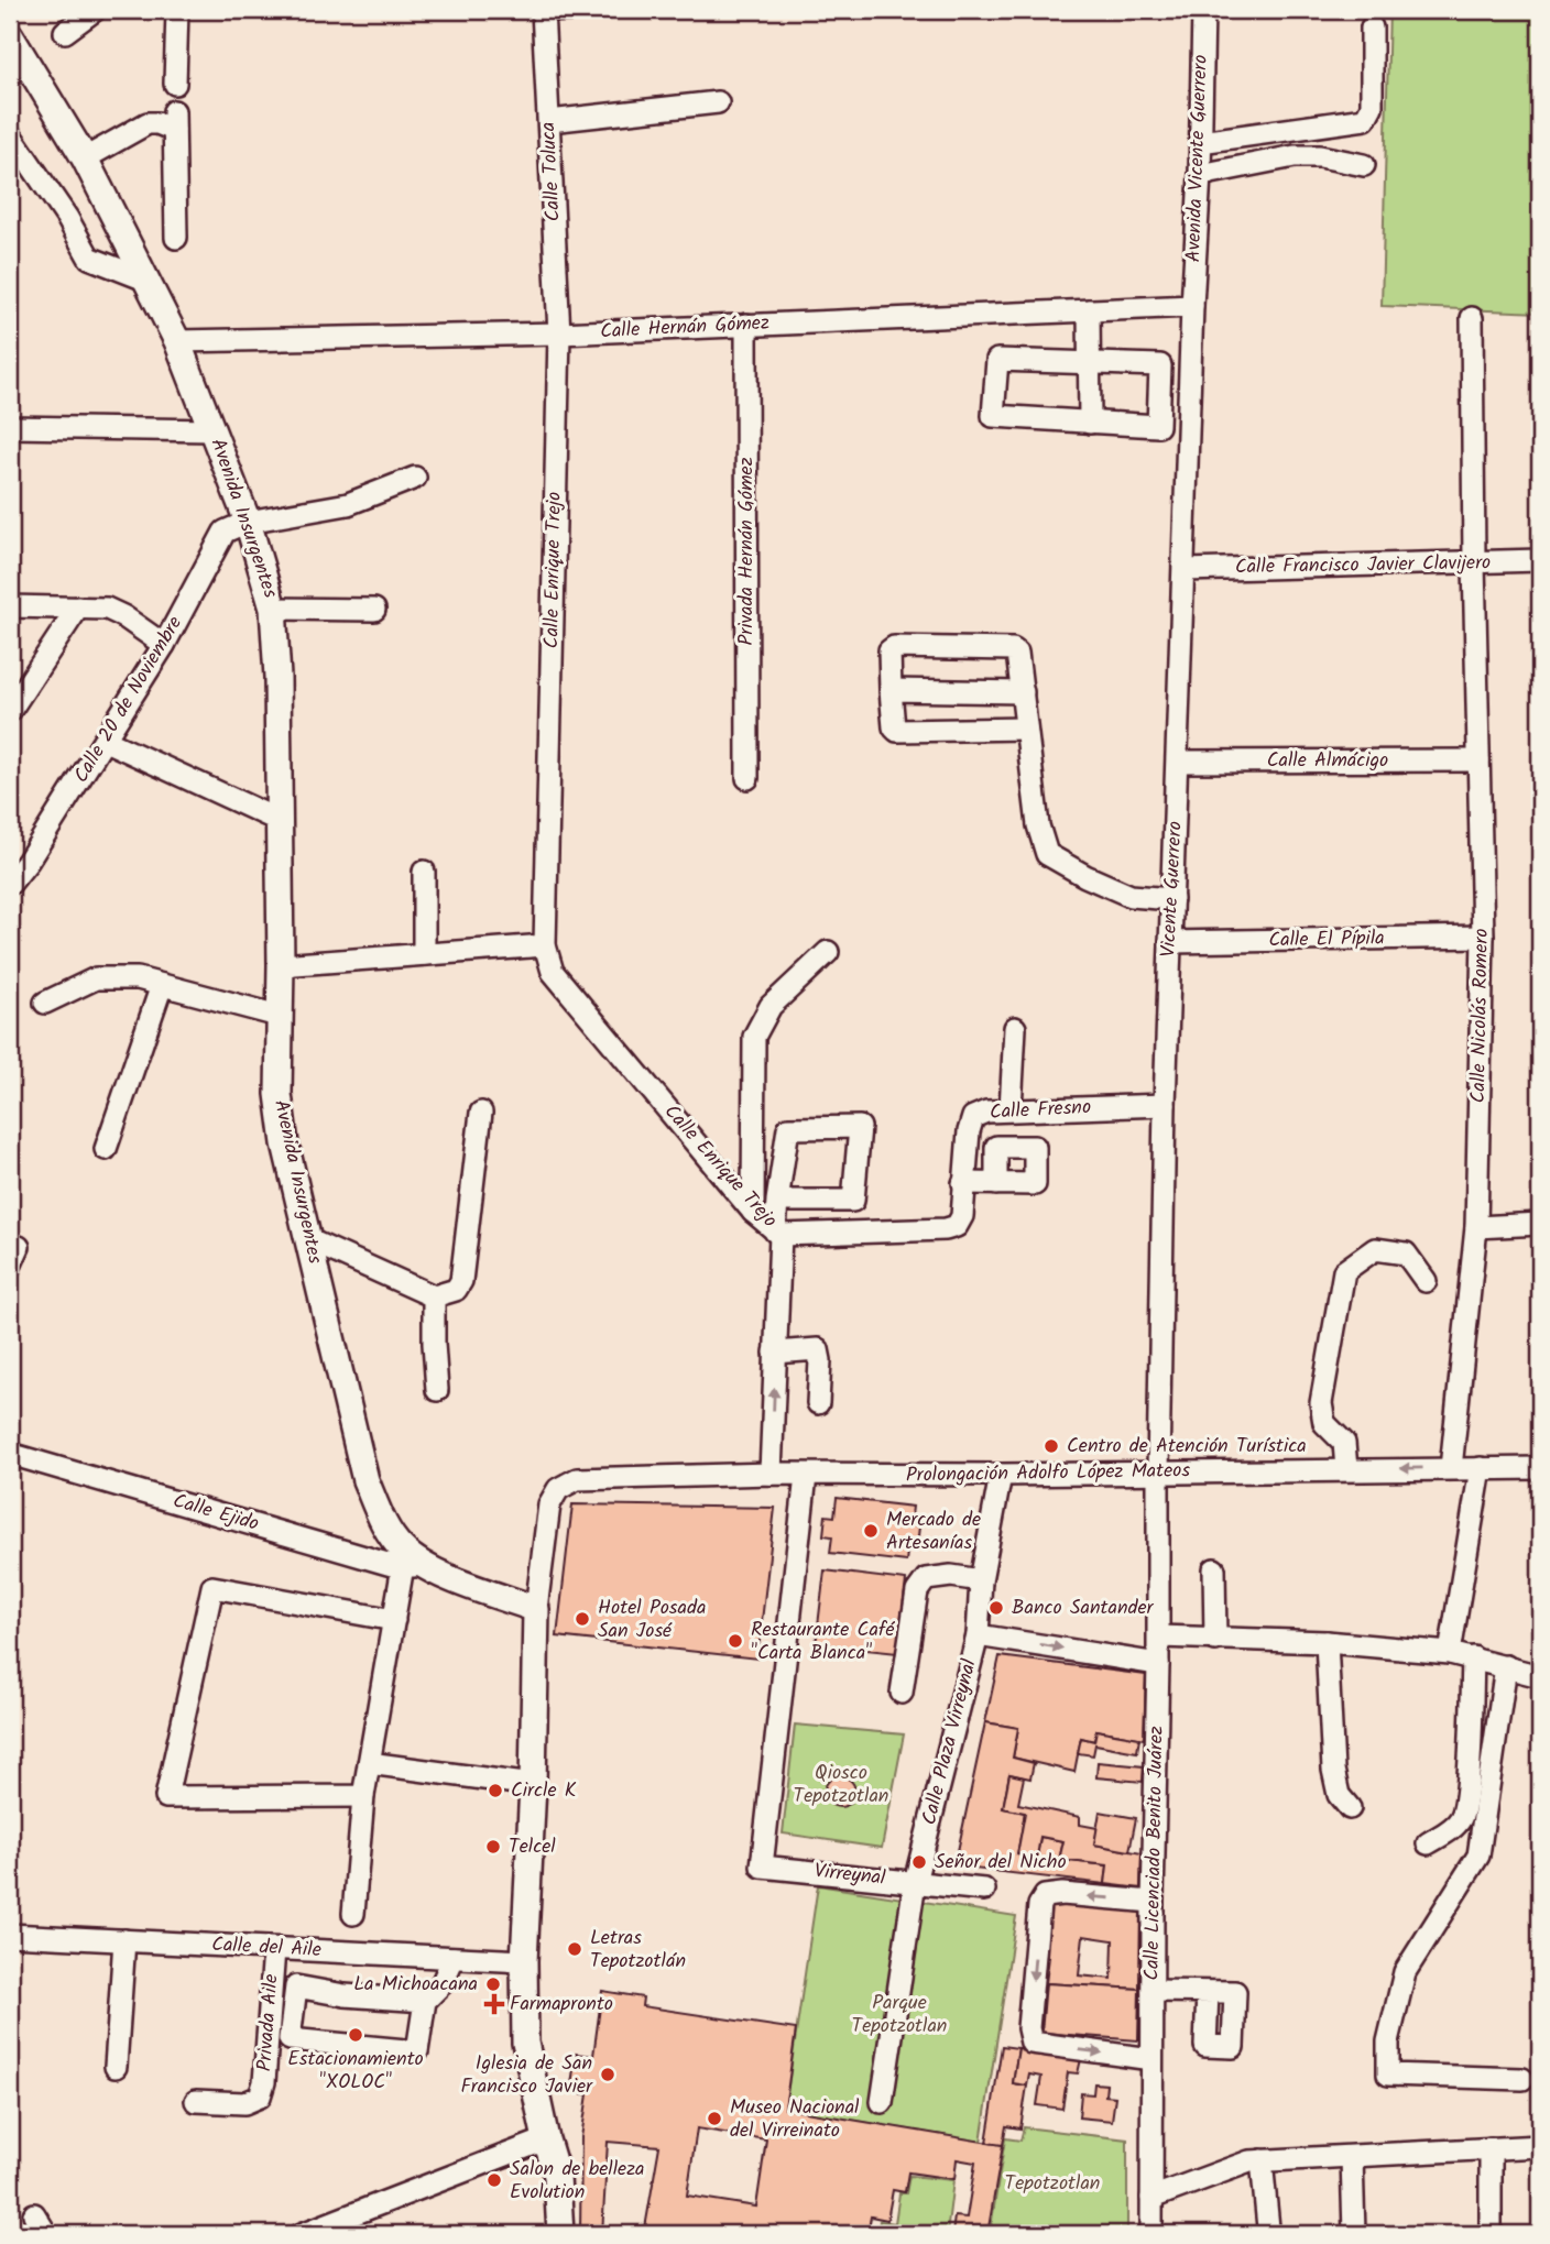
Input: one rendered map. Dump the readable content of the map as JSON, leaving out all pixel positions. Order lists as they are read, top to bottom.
{
  "streets": {
    "main road": ["Avenida Insurgentes"],
    "street": [
      "Avenida Vicente Guerrero",
      "Calle Toluca",
      "Calle Hernán Gómez",
      "Privada Hernán Gómez",
      "Calle Francisco Javier Clavijero",
      "Calle Enrique Trejo",
      "Calle 20 de Noviembre",
      "Calle Almácigo",
      "Vicente Guerrero",
      "Calle El Pípila",
      "Calle Nicolás Romero",
      "Calle Fresno",
      "Prolongación Adolfo López Mateos",
      "Calle Ejido",
      "Calle Plaza Virreynal",
      "Calle Licenciado Benito Juárez",
      "Virreynal",
      "Calle del Aile",
      "Privada Aile"
    ]
  },
  "crossings": [
    ["Avenida Vicente Guerrero", "Calle Hernán Gómez"],
    ["Avenida Vicente Guerrero", "Vicente Guerrero"],
    ["Calle Toluca", "Calle Hernán Gómez"],
    ["Calle Toluca", "Calle Enrique Trejo"],
    ["Calle Hernán Gómez", "Avenida Insurgentes"],
    ["Calle Hernán Gómez", "Privada Hernán Gómez"],
    ["Calle Hernán Gómez", "Calle Enrique Trejo"],
    ["Calle Hernán Gómez", "Vicente Guerrero"],
    ["Avenida Insurgentes", "Calle 20 de Noviembre"],
    ["Avenida Insurgentes", "Prolongación Adolfo López Mateos"],
    ["Avenida Insurgentes", "Calle Ejido"],
    ["Calle Francisco Javier Clavijero", "Vicente Guerrero"],
    ["Calle Francisco Javier Clavijero", "Calle Nicolás Romero"],
    ["Calle Enrique Trejo", "Calle Fresno"],
    ["Calle Enrique Trejo", "Prolongación Adolfo López Mateos"],
    ["Calle Almácigo", "Vicente Guerrero"],
    ["Calle Almácigo", "Calle Nicolás Romero"],
    ["Vicente Guerrero", "Calle El Pípila"],
    ["Vicente Guerrero", "Calle Fresno"],
    ["Vicente Guerrero", "Prolongación Adolfo López Mateos"],
    ["Vicente Guerrero", "Calle Licenciado Benito Juárez"],
    ["Calle El Pípila", "Calle Nicolás Romero"],
    ["Calle Nicolás Romero", "Prolongación Adolfo López Mateos"],
    ["Prolongación Adolfo López Mateos", "Calle Plaza Virreynal"],
    ["Prolongación Adolfo López Mateos", "Calle Licenciado Benito Juárez"],
    ["Prolongación Adolfo López Mateos", "Virreynal"],
    ["Calle Plaza Virreynal", "Virreynal"],
    ["Calle del Aile", "Privada Aile"]
  ],
  "parks": ["Qiosco Tepotzotlan", "Parque Tepotzotlan", "Tepotzotlan"],
  "places": {
    "other": [
      "Centro de Atención Turística",
      "Mercado de Artesanías",
      "Banco Santander",
      "Hotel Posada San José",
      "Restaurante Café \"Carta Blanca\"",
      "Circle K",
      "Telcel",
      "Señor del Nicho",
      "Letras Tepotzotlán",
      "La Michoacana",
      "Estacionamiento \"XOLOC\"",
      "Iglesia de San Francisco Javier",
      "Museo Nacional del Virreinato",
      "Salon de belleza Evolution"
    ],
    "health": ["Farmapronto"]
  }
}
